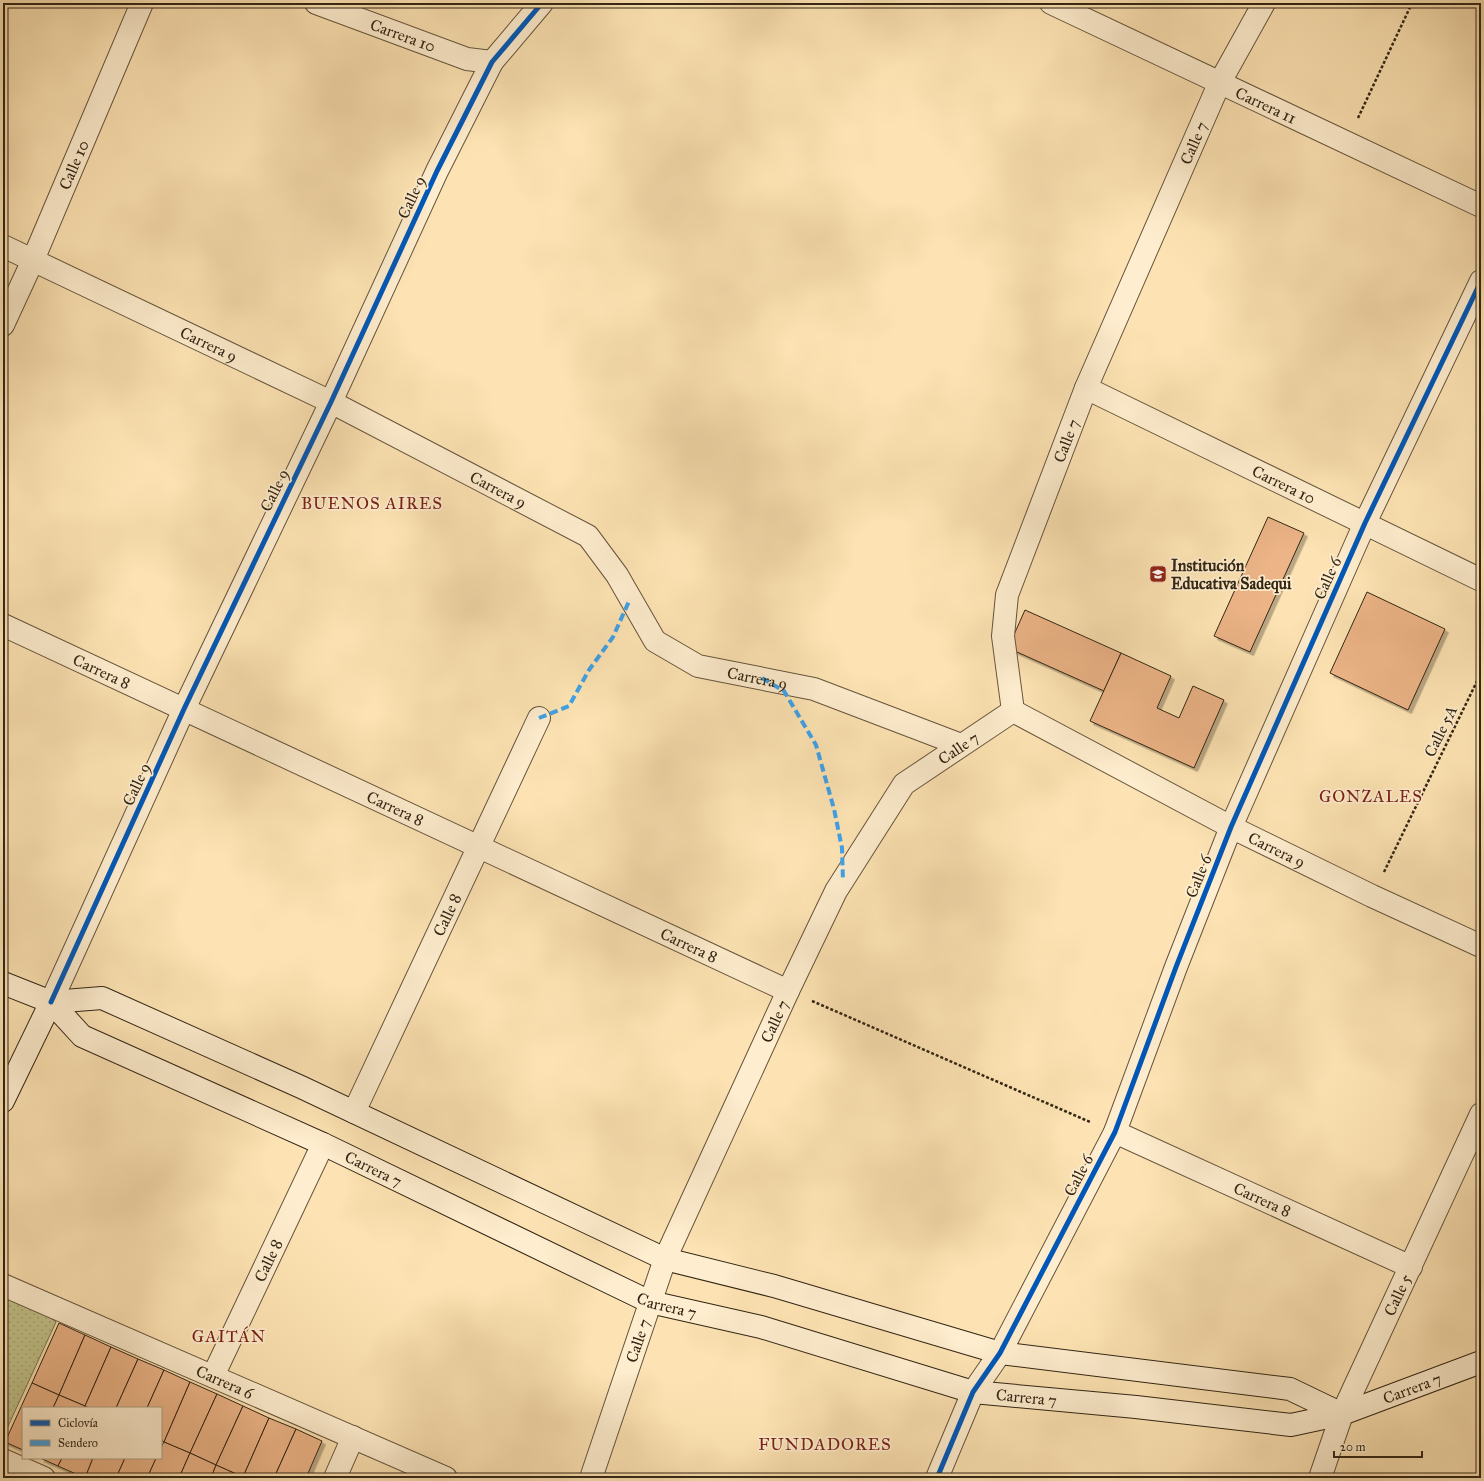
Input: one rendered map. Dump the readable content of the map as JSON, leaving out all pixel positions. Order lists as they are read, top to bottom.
{
  "streets": {
    "street": [
      "Carrera 10",
      "Carrera 11",
      "Calle 7",
      "Calle 10",
      "Calle 9",
      "Carrera 9",
      "Calle 6",
      "Carrera 8",
      "Calle 8",
      "Carrera 7",
      "Calle 5",
      "Carrera 6"
    ],
    "path": ["Calle 5A"]
  },
  "crossings": [
    ["Carrera 10", "Calle 7"],
    ["Carrera 10", "Calle 9"],
    ["Carrera 10", "Calle 6"],
    ["Carrera 11", "Calle 7"],
    ["Calle 7", "Carrera 9"],
    ["Calle 7", "Carrera 8"],
    ["Calle 7", "Carrera 7"],
    ["Calle 10", "Carrera 9"],
    ["Calle 9", "Carrera 9"],
    ["Calle 9", "Carrera 8"],
    ["Calle 9", "Carrera 7"],
    ["Carrera 9", "Calle 6"],
    ["Carrera 9", "Calle 5A"],
    ["Calle 6", "Carrera 8"],
    ["Calle 6", "Carrera 7"],
    ["Carrera 8", "Calle 8"],
    ["Carrera 8", "Calle 5"],
    ["Calle 8", "Carrera 7"],
    ["Calle 8", "Carrera 6"],
    ["Carrera 7", "Calle 5"]
  ],
  "districts": [
    "BUENOS AIRES",
    "GONZALES",
    "GAITÁN",
    "FUNDADORES"
  ],
  "places": {
    "school or university": ["Institución Educativa Sadequi"]
  },
  "legend": ["Ciclovía", "Sendero"],
  "scale_bar": "20 m"
}
